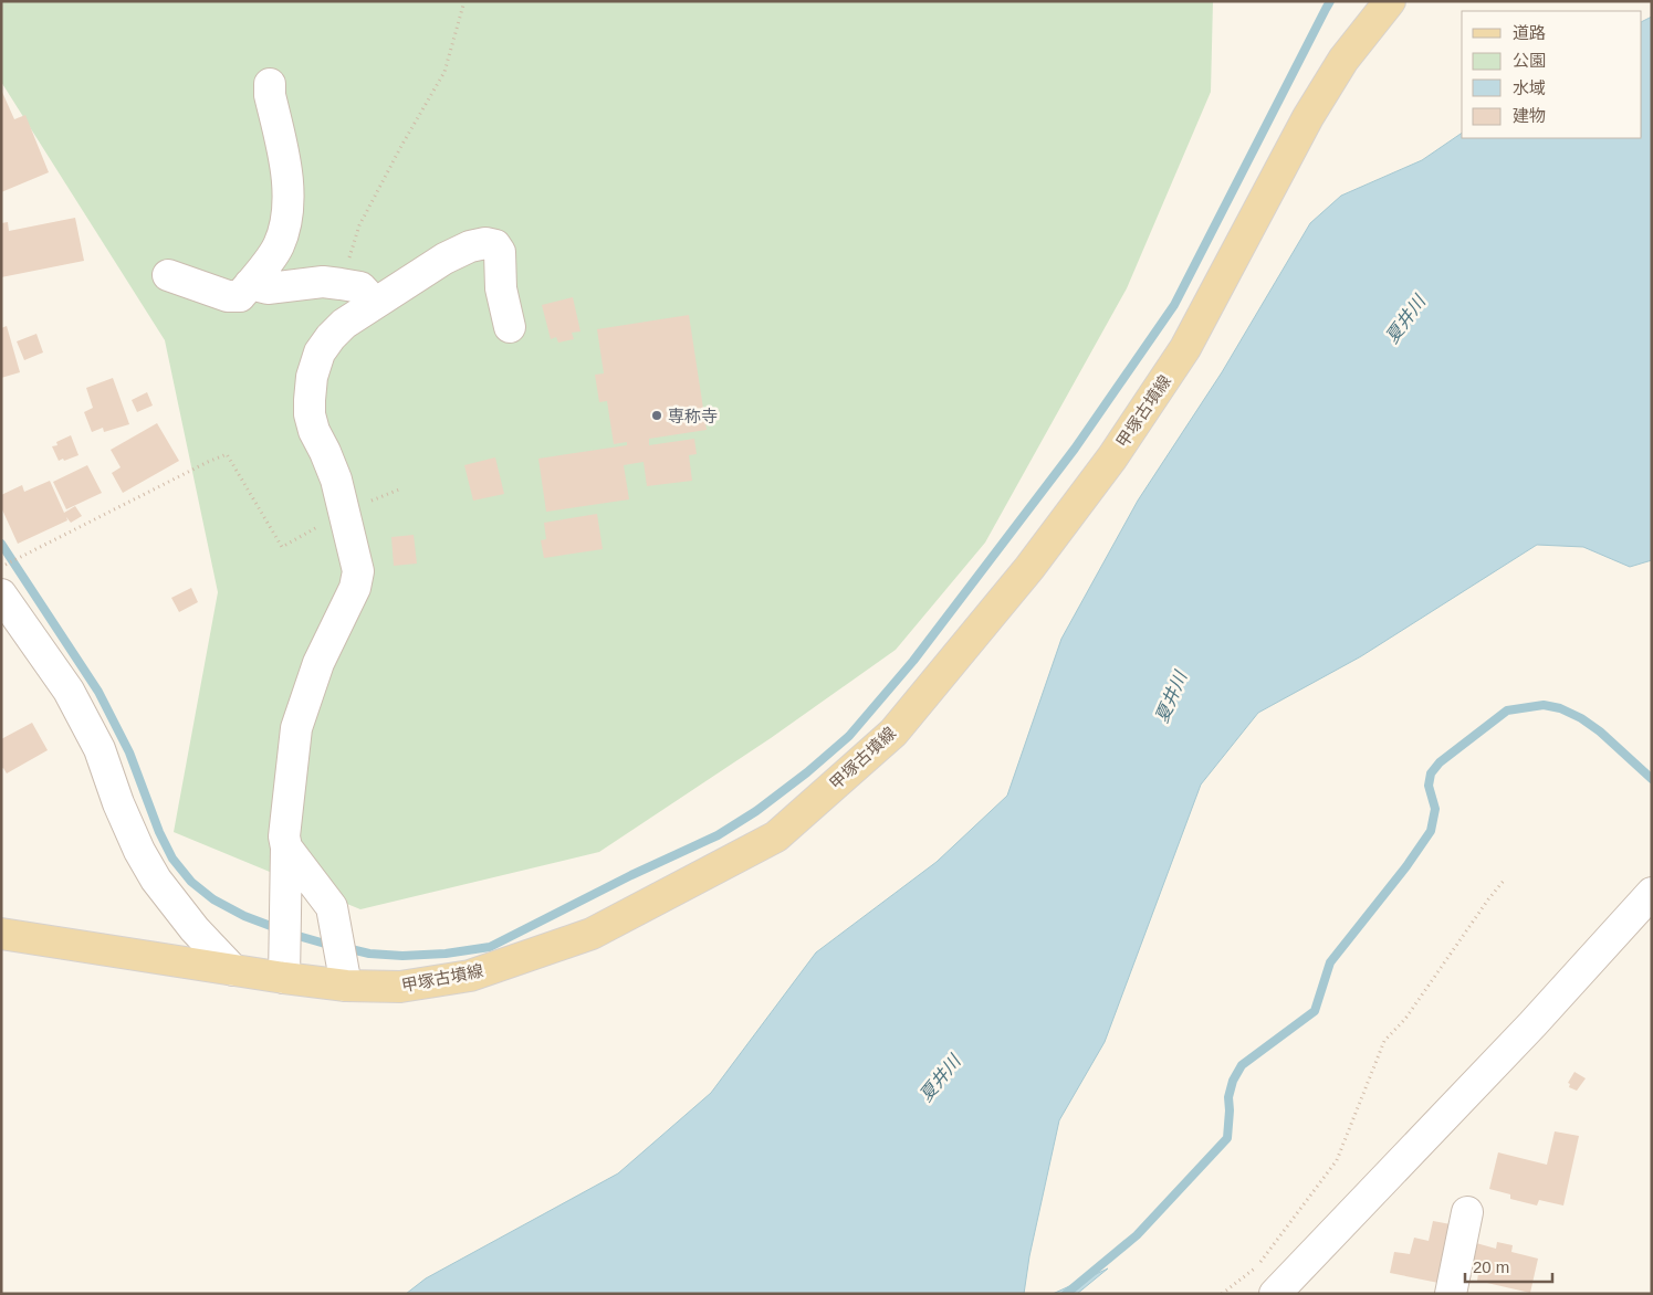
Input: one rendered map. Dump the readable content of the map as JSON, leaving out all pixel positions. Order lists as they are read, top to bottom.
{
  "streets": {
    "main road": ["甲塚古墳線"]
  },
  "water": ["夏井川"],
  "places": ["専称寺"],
  "legend": [
    "道路",
    "公園",
    "水域",
    "建物"
  ],
  "scale_bar": "20 m"
}
